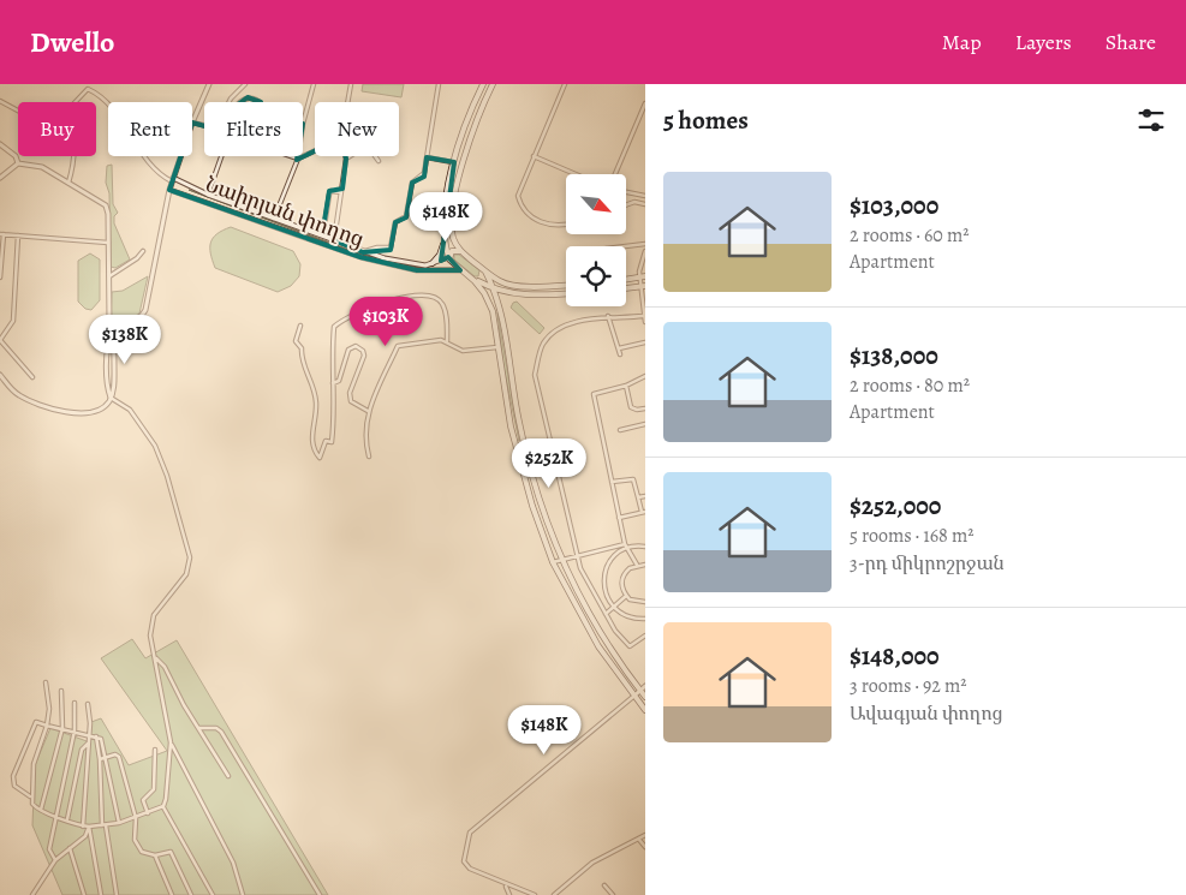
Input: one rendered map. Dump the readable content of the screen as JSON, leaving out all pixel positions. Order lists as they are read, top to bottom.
{
  "streets": {
    "street": ["Նաիրյան փողոց"]
  },
  "north": "bottom right",
  "page": {
    "header": "Dwello",
    "nav": ["Map", "Layers", "Share"],
    "heading": "5 homes",
    "chip": [
      "Buy",
      "Rent",
      "Filters",
      "New"
    ],
    "list": [
      {
        "name": "$103,000",
        "note": "2 rooms · 60 m² · Apartment"
      },
      {
        "name": "$138,000",
        "note": "2 rooms · 80 m² · Apartment"
      },
      {
        "name": "$252,000",
        "note": "5 rooms · 168 m² · 3-րդ միկրոշրջան"
      },
      {
        "name": "$148,000",
        "note": "3 rooms · 92 m² · Ավագյան փողոց"
      }
    ],
    "price": [
      "$148K",
      "$103K",
      "$138K",
      "$252K",
      "$148K"
    ]
  }
}
